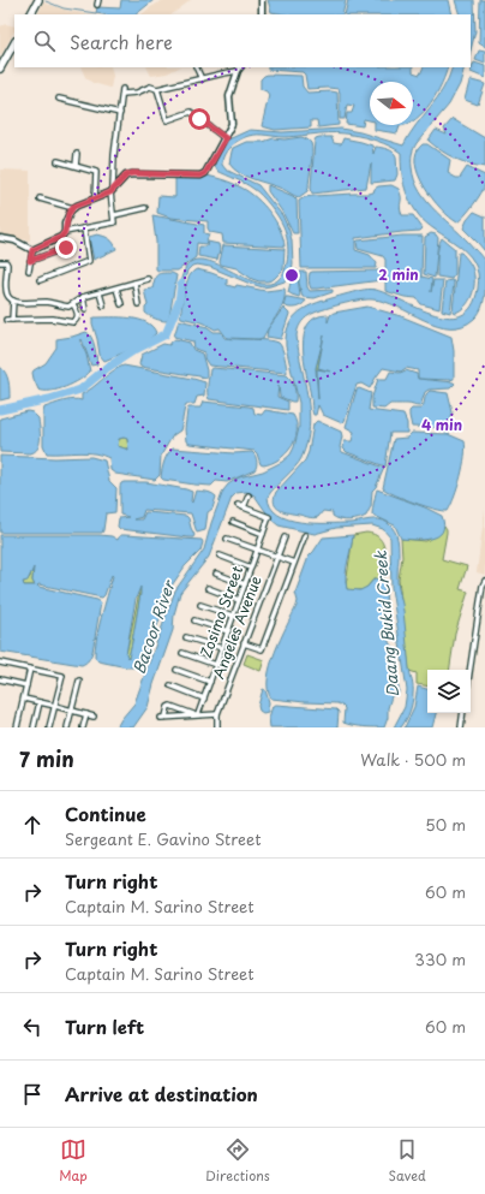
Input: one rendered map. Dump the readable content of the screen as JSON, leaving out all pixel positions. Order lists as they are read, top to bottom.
{
  "streets": {
    "street": ["Zosimo Street", "Angeles Avenue"]
  },
  "water": ["Daang Bukid Creek", "Bacoor River"],
  "north": "right",
  "page": {
    "search": "Search here",
    "heading": ["7 min", "Walk · 500 m"],
    "list": [
      ["Continue", "Sergeant E. Gavino Street", "50 m"],
      ["Turn right", "Captain M. Sarino Street", "60 m"],
      ["Turn right", "Captain M. Sarino Street", "330 m"],
      ["Turn left", "60 m"],
      "Arrive at destination"
    ],
    "nav": ["Map", "Directions", "Saved"]
  },
  "rings": ["2 min", "4 min"]
}
